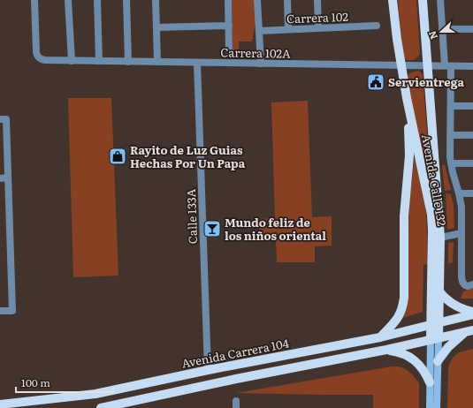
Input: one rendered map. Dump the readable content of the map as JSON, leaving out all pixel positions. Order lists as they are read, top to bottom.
{
  "streets": {
    "main road": ["Avenida Calle 132", "Avenida Carrera 104"],
    "street": ["Carrera 102", "Carrera 102A", "Calle 133A"]
  },
  "crossings": [
    ["Carrera 102A", "Avenida Calle 132"],
    ["Carrera 102A", "Calle 133A"],
    ["Avenida Calle 132", "Avenida Carrera 104"],
    ["Calle 133A", "Avenida Carrera 104"]
  ],
  "places": {
    "public building": ["Servientrega"],
    "shop": ["Rayito de Luz Guias Hechas Por Un Papa"],
    "bar": ["Mundo feliz de los niños oriental"]
  },
  "scale_bar": "100 m",
  "north": "left"
}
